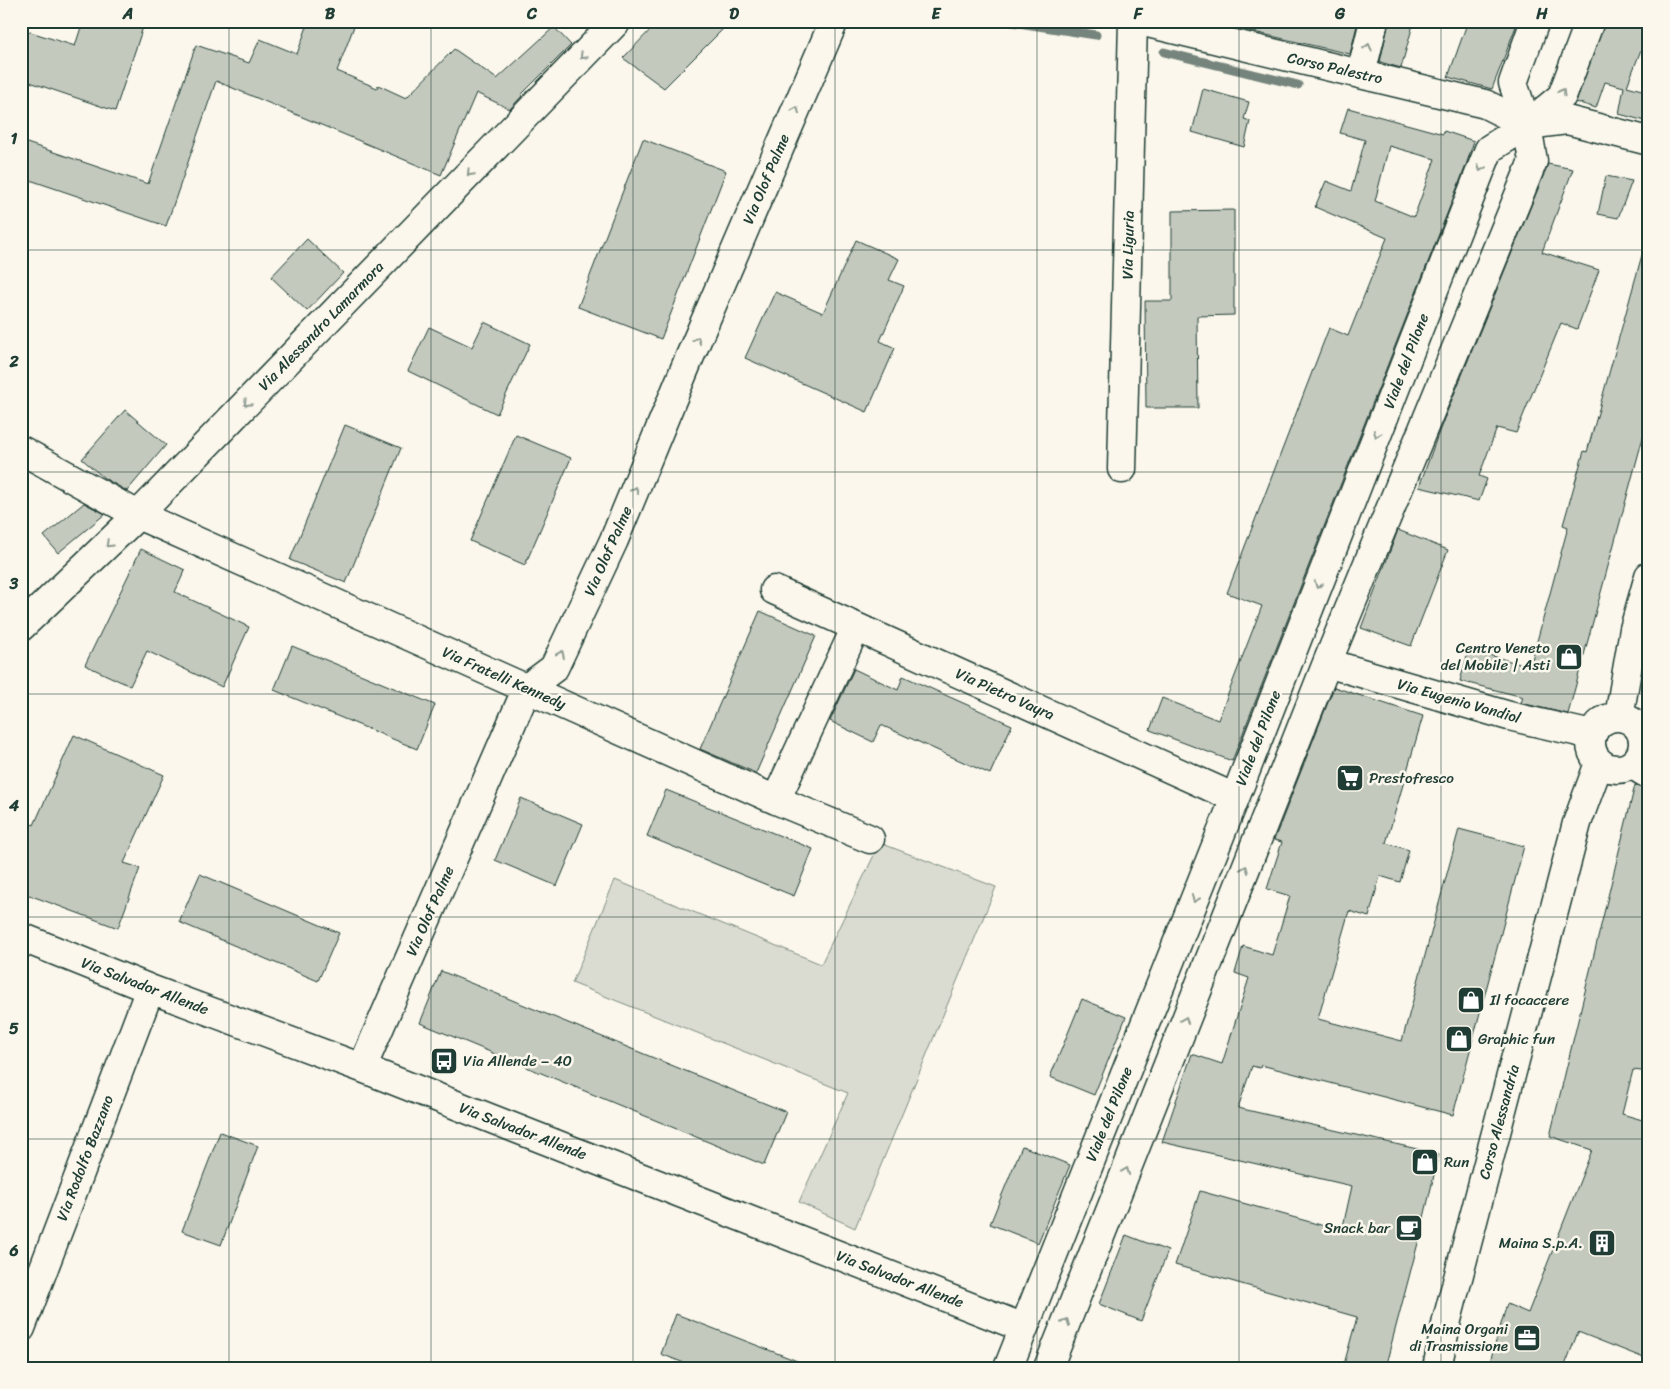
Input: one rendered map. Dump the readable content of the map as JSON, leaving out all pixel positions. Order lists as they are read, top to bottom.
{
  "streets": {
    "street": [
      "Corso Palestro",
      "Via Olof Palme",
      "Via Liguria",
      "Via Alessandro Lamarmora",
      "Viale del Pilone",
      "Via Fratelli Kennedy",
      "Via Pietro Vayra",
      "Via Eugenio Vandiol",
      "Via Salvador Allende",
      "Corso Alessandria",
      "Via Rodolfo Bazzano"
    ]
  },
  "crossings": [
    ["Corso Palestro", "Viale del Pilone"],
    ["Via Olof Palme", "Via Fratelli Kennedy"],
    ["Via Olof Palme", "Via Salvador Allende"],
    ["Via Alessandro Lamarmora", "Via Fratelli Kennedy"],
    ["Viale del Pilone", "Via Pietro Vayra"],
    ["Viale del Pilone", "Via Salvador Allende"],
    ["Via Eugenio Vandiol", "Corso Alessandria"],
    ["Via Salvador Allende", "Via Rodolfo Bazzano"]
  ],
  "one_way": ["Via Olof Palme", "Via Alessandro Lamarmora"],
  "places": {
    "shop": [
      "Centro Veneto del Mobile | Asti",
      "Il focaccere",
      "Graphic fun",
      "Run"
    ],
    "supermarket": ["Prestofresco"],
    "bus stop": ["Via Allende – 40"],
    "cafe": ["Snack bar"],
    "building": ["Maina S.p.A."],
    "office": ["Maina Organi di Trasmissione"]
  },
  "grid": {
    "columns": [
      "A",
      "B",
      "C",
      "D",
      "E",
      "F",
      "G",
      "H"
    ],
    "rows": [
      "1",
      "2",
      "3",
      "4",
      "5",
      "6"
    ]
  }
}
